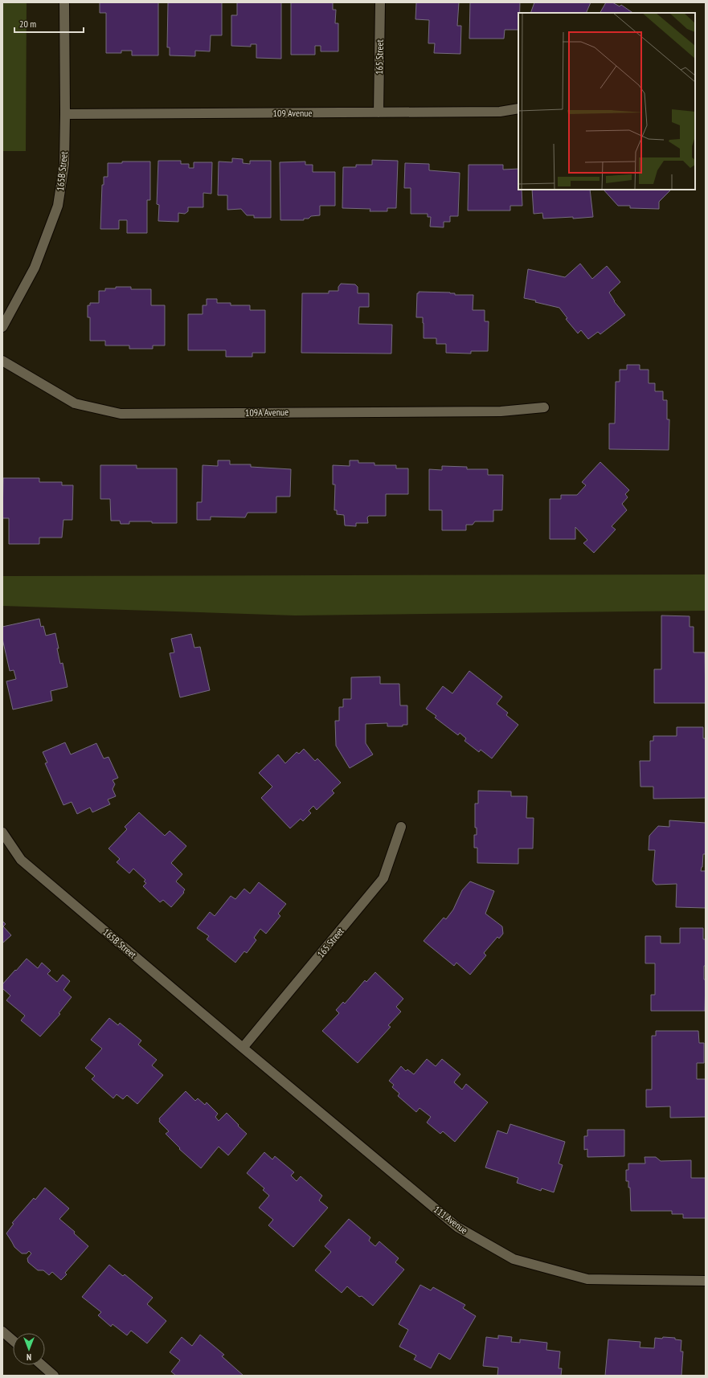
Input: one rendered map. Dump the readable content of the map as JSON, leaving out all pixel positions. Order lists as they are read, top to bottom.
{
  "streets": {
    "street": [
      "165 Street",
      "109 Avenue",
      "165B Street",
      "109A Avenue",
      "111 Avenue"
    ]
  },
  "crossings": [
    ["165 Street", "109 Avenue"],
    ["165 Street", "165B Street"],
    ["165 Street", "111 Avenue"],
    ["109 Avenue", "165B Street"],
    ["165B Street", "111 Avenue"]
  ],
  "scale_bar": "20 m",
  "north": "bottom"
}
